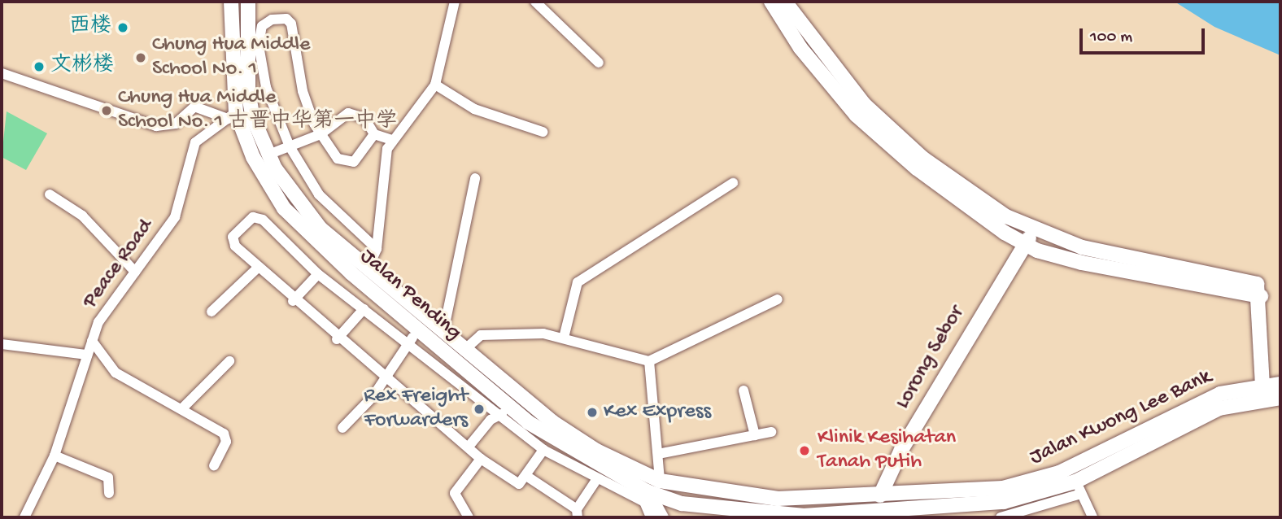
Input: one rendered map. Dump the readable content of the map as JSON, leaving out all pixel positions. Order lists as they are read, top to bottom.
{
  "streets": {
    "main road": ["Jalan Pending", "Lorong Sebor", "Jalan Kwong Lee Bank"],
    "street": ["Peace Road"]
  },
  "crossings": [
    ["Peace Road", "Jalan Pending"],
    ["Jalan Pending", "Jalan Kwong Lee Bank"],
    ["Lorong Sebor", "Jalan Kwong Lee Bank"]
  ],
  "places": [
    "西楼",
    "Chung Hua Middle School No. 1",
    "文彬楼",
    "Chung Hua Middle School No. 1 古晋中华第一中学",
    "Rex Freight Forwarders",
    "Kex Express",
    "Klinik Kesihatan Tanah Putih"
  ],
  "scale_bar": "100 m"
}
